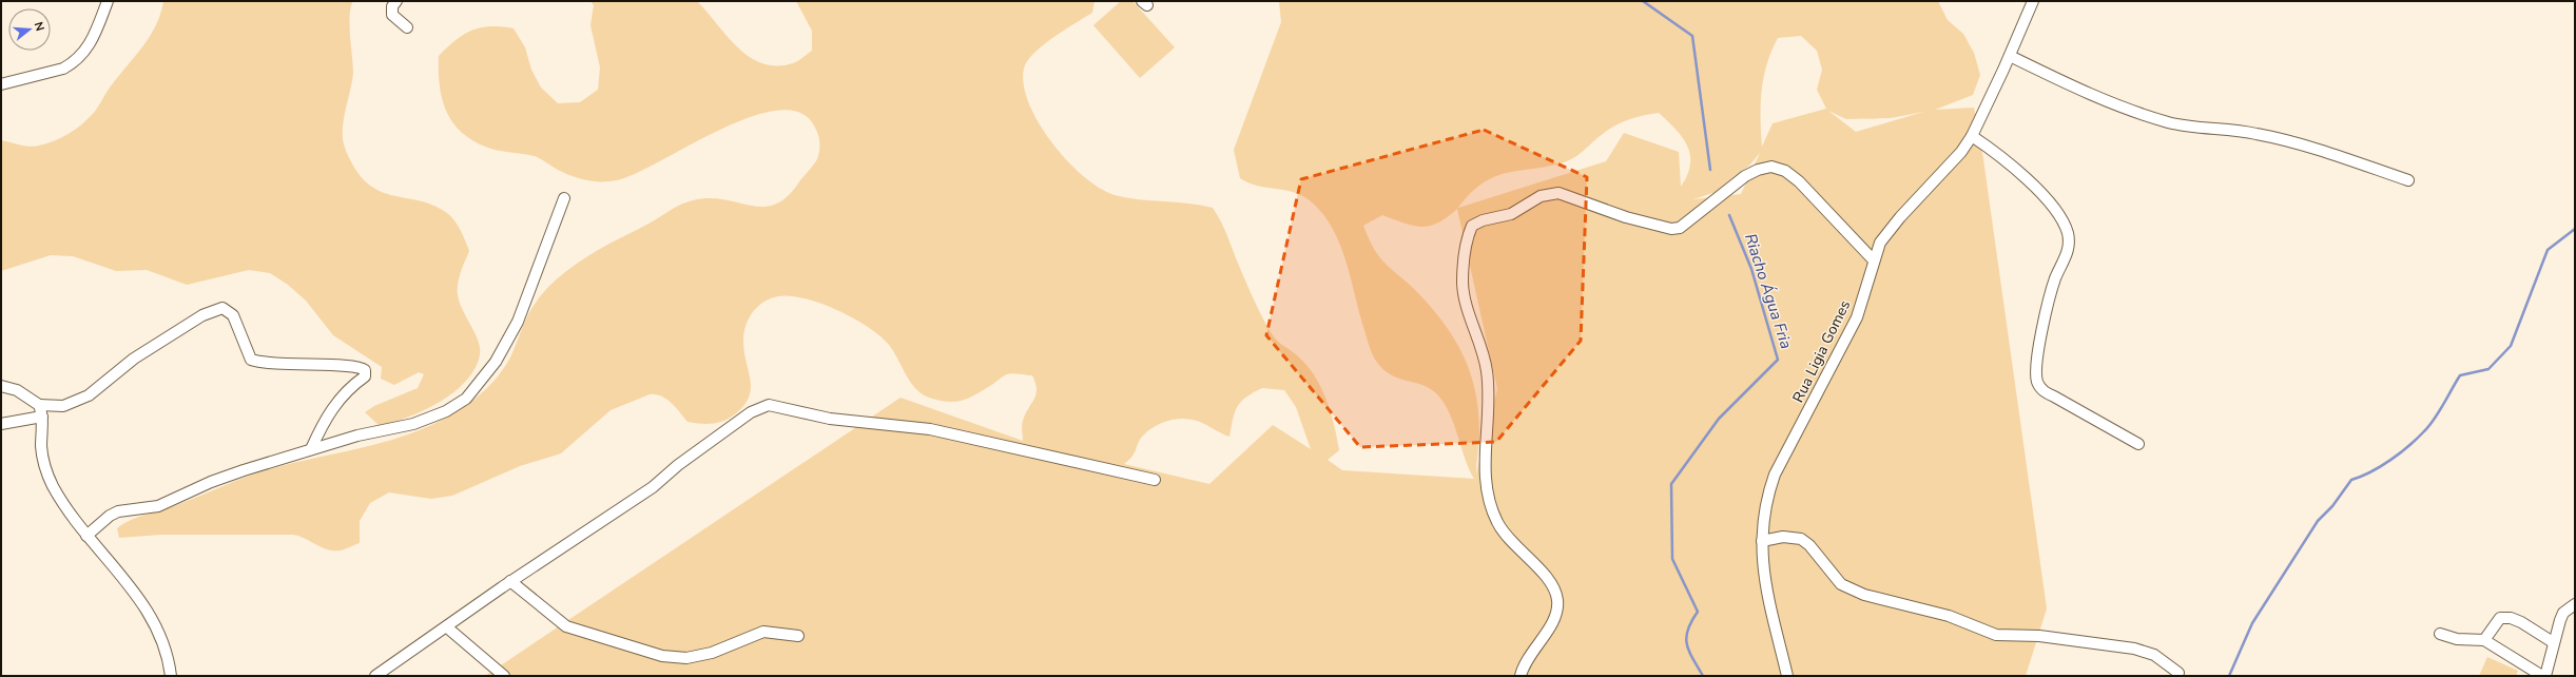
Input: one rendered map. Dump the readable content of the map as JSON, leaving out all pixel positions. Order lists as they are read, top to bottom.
{
  "streets": {
    "street": ["Rua Ligia Gomes"]
  },
  "water": ["Riacho Água Fria"],
  "north": "right"
}
